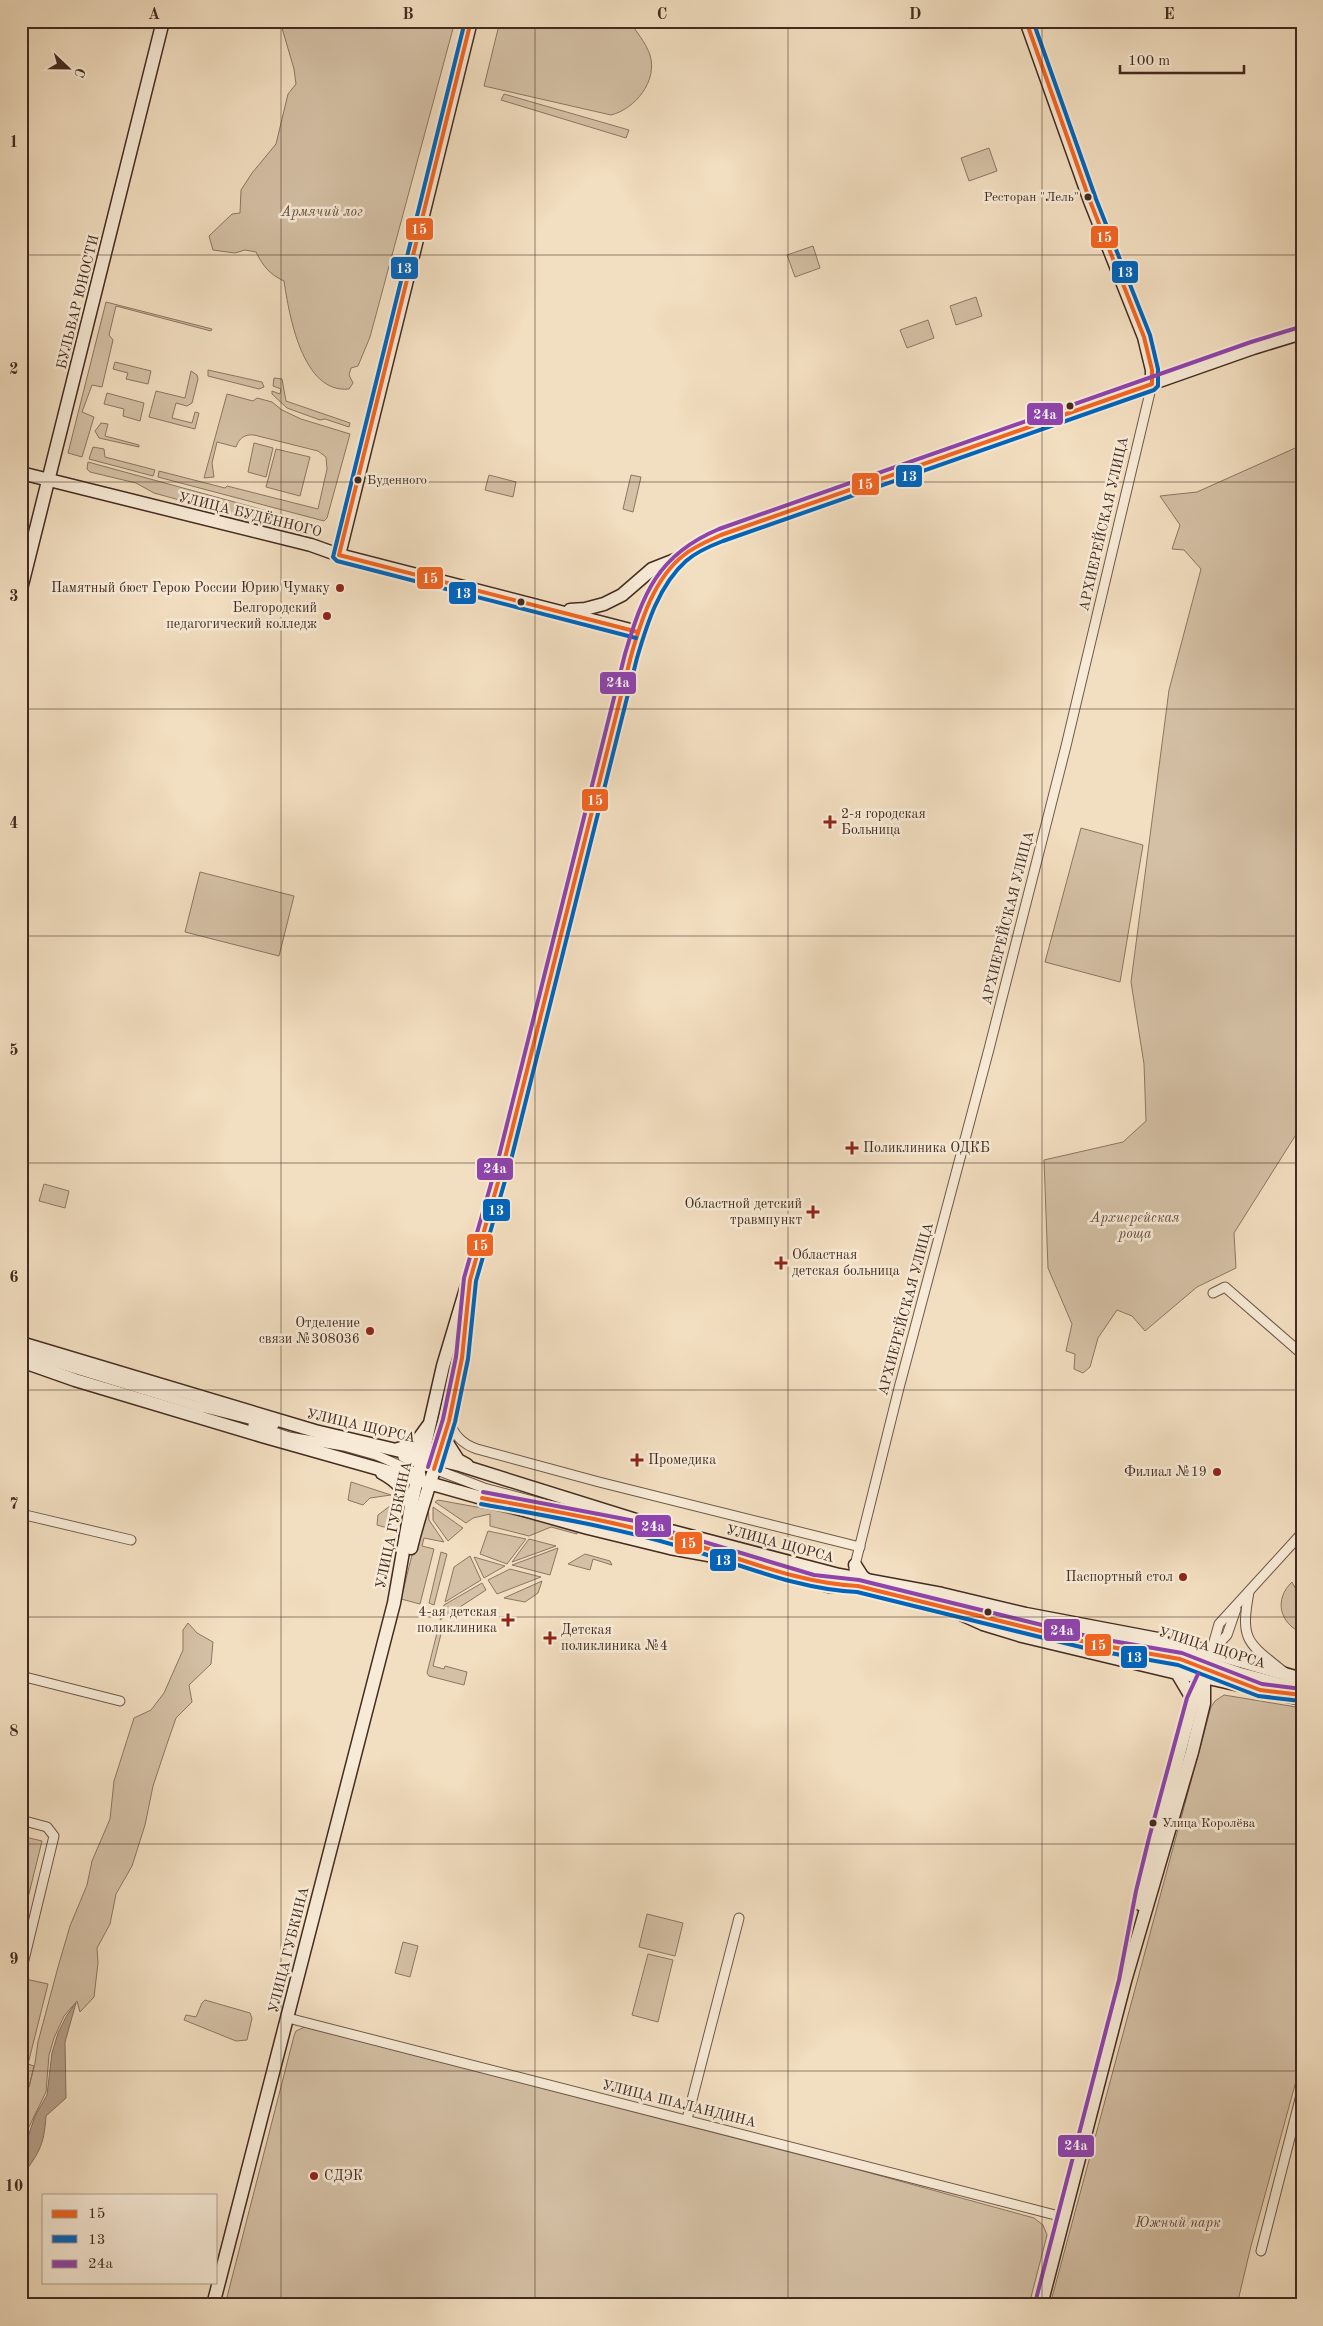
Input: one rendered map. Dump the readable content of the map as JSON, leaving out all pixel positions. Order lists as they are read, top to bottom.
{
  "streets": {
    "main road": [
      "БУЛЬВАР ЮНОСТИ",
      "УЛИЦА БУДЁННОГО",
      "УЛИЦА ЩОРСА",
      "УЛИЦА ГУБКИНА"
    ],
    "street": ["АРХИЕРЕЙСКАЯ УЛИЦА", "УЛИЦА ШАЛАНДИНА"]
  },
  "crossings": [
    ["БУЛЬВАР ЮНОСТИ", "УЛИЦА БУДЁННОГО"],
    ["УЛИЦА БУДЁННОГО", "УЛИЦА ГУБКИНА"],
    ["АРХИЕРЕЙСКАЯ УЛИЦА", "УЛИЦА ЩОРСА"],
    ["АРХИЕРЕЙСКАЯ УЛИЦА", "УЛИЦА ГУБКИНА"],
    ["УЛИЦА ЩОРСА", "УЛИЦА ГУБКИНА"],
    ["УЛИЦА ГУБКИНА", "УЛИЦА ШАЛАНДИНА"]
  ],
  "parks": ["Армячий лог", "Архиерейская роща", "Южный парк"],
  "places": {
    "other": [
      "Ресторан \"Лель\"",
      "Буденного",
      "Памятный бюст Герою России Юрию Чумаку",
      "Белгородский педагогический колледж",
      "Отделение связи №308036",
      "Филиал №19",
      "Паспортный стол",
      "Улица Королёва",
      "СДЭК"
    ],
    "health": [
      "2-я городская Больница",
      "Поликлиника ОДКБ",
      "Областной детский травмпункт",
      "Областная детская больница",
      "Промедика",
      "4-ая детская поликлиника",
      "Детская поликлиника №4"
    ]
  },
  "lines": ["transit line 15", "transit line 13", "transit line 24a"],
  "legend": ["15", "13", "24a"],
  "scale_bar": "100 m",
  "north": "right",
  "grid": {
    "columns": [
      "A",
      "B",
      "C",
      "D",
      "E"
    ],
    "rows": [
      "1",
      "2",
      "3",
      "4",
      "5",
      "6",
      "7",
      "8",
      "9",
      "10"
    ]
  }
}
